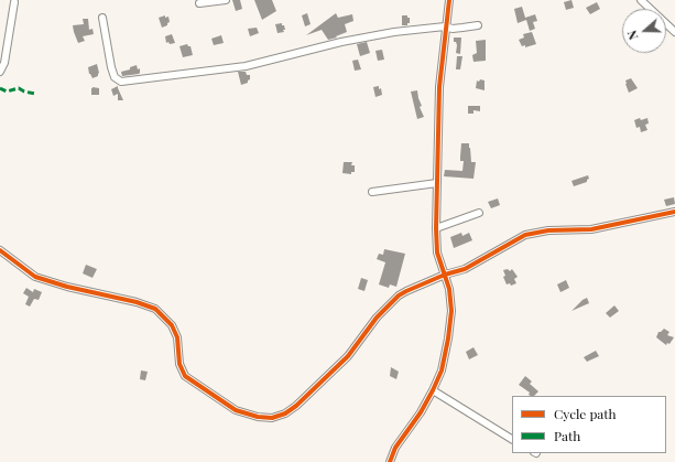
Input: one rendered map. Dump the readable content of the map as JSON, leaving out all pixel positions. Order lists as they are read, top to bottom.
{
  "legend": ["Cycle path", "Path"],
  "north": "left"
}
